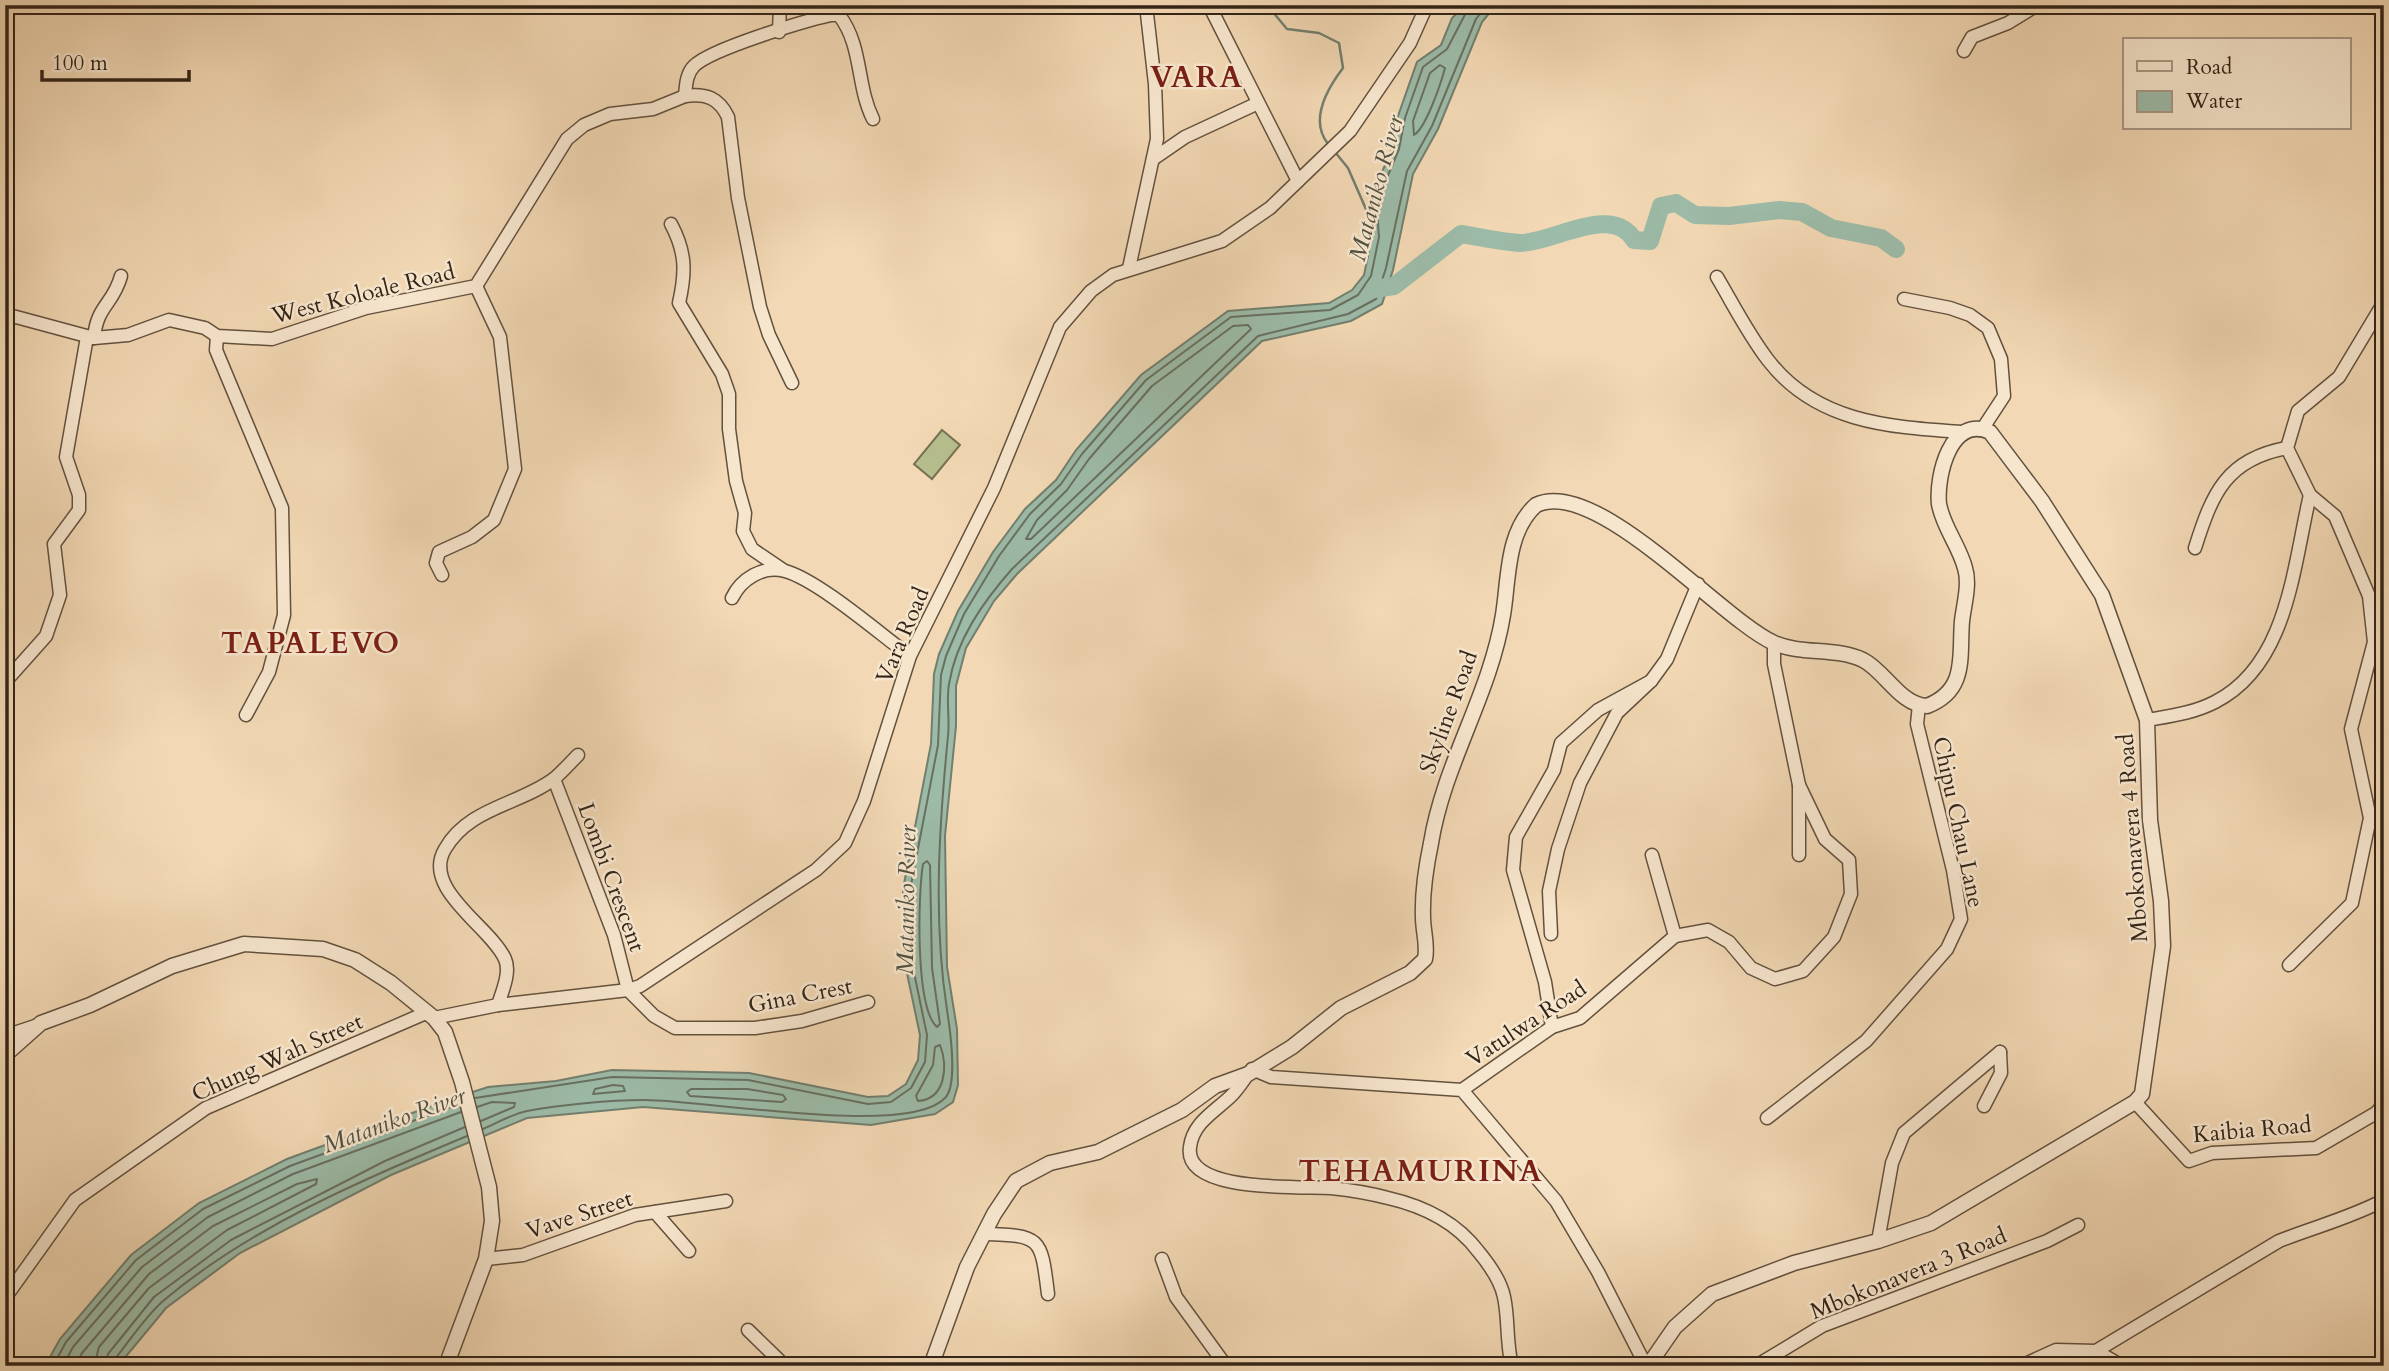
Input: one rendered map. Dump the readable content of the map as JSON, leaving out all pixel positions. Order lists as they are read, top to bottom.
{
  "streets": {
    "street": [
      "West Koloale Road",
      "Vara Road",
      "Skyline Road",
      "Chipu Chau Lane",
      "Mbokonavera 4 Road",
      "Lombi Crescent",
      "Gina Crest",
      "Vatulwa Road",
      "Chung Wah Street",
      "Kaibia Road",
      "Vave Street",
      "Mbokonavera 3 Road"
    ]
  },
  "crossings": [
    ["Vara Road", "Lombi Crescent"],
    ["Vara Road", "Gina Crest"],
    ["Vara Road", "Chung Wah Street"],
    ["Skyline Road", "Chipu Chau Lane"],
    ["Mbokonavera 4 Road", "Kaibia Road"],
    ["Lombi Crescent", "Gina Crest"]
  ],
  "districts": ["VARA", "TAPALEVO", "TEHAMURINA"],
  "water": ["Mataniko River"],
  "legend": ["Road", "Water"],
  "scale_bar": "100 m"
}
